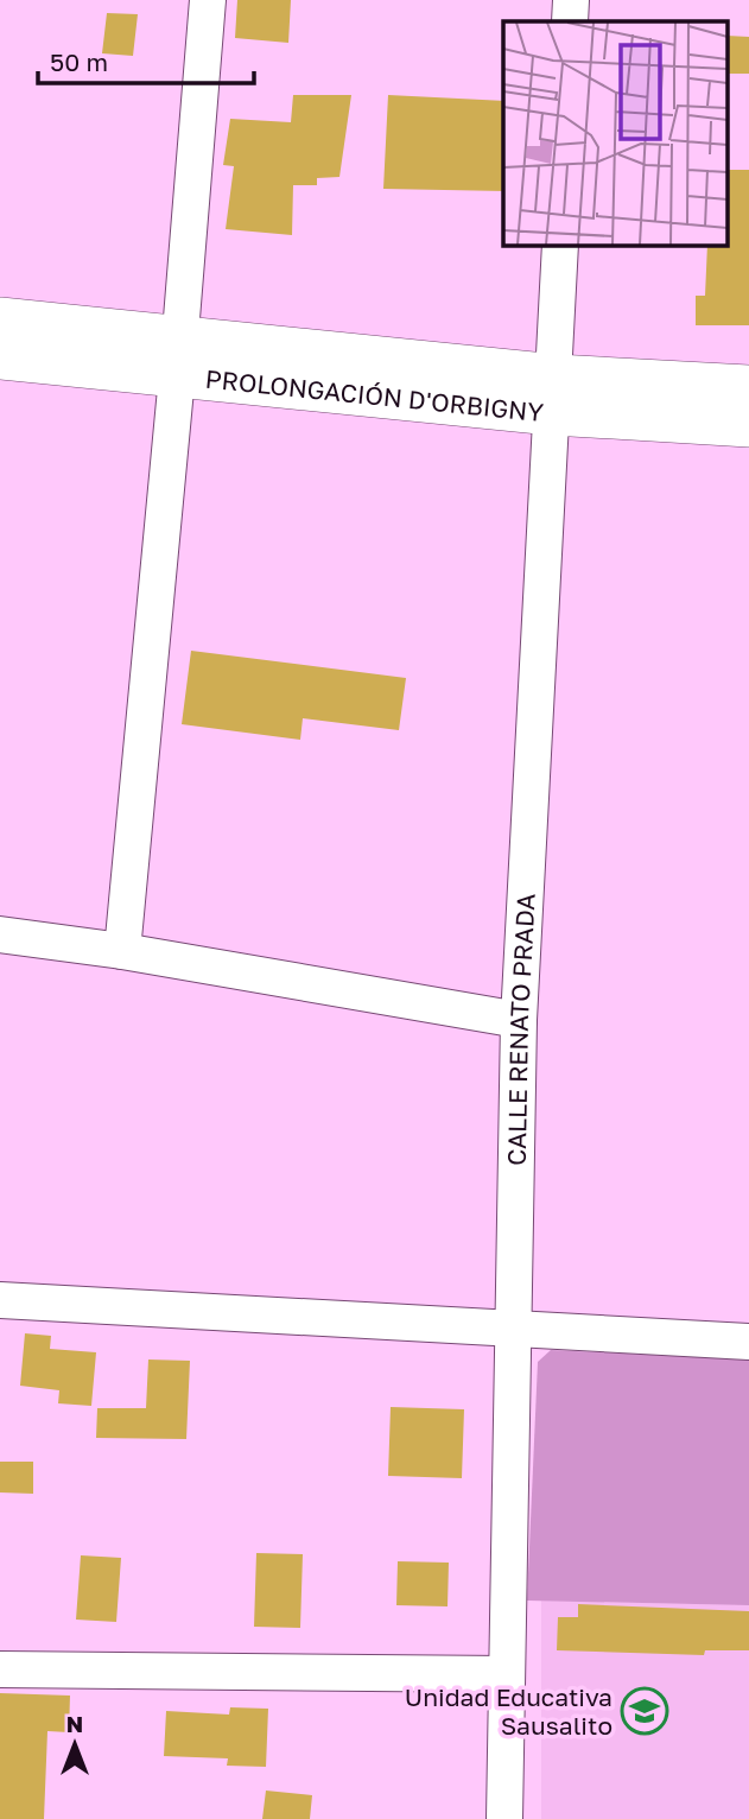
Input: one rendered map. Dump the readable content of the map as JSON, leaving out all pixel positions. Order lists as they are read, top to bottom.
{
  "streets": {
    "main road": ["PROLONGACIÓN D'ORBIGNY"],
    "street": ["CALLE RENATO PRADA"]
  },
  "crossings": [
    ["PROLONGACIÓN D'ORBIGNY", "CALLE RENATO PRADA"]
  ],
  "places": {
    "school or university": ["Unidad Educativa Sausalito"]
  },
  "scale_bar": "50 m",
  "north": "top"
}
